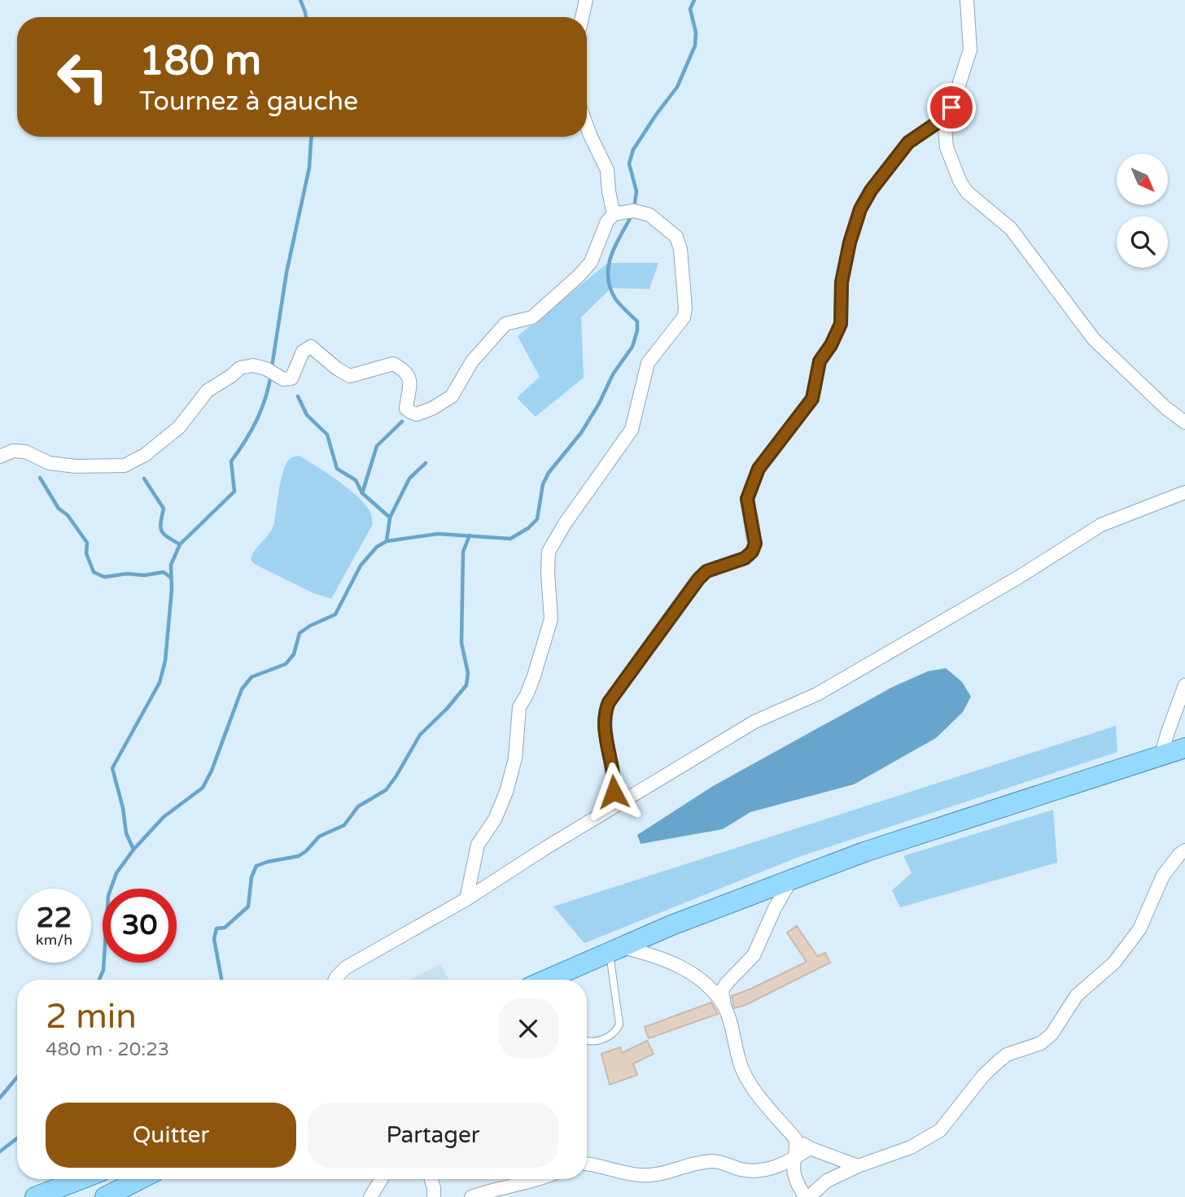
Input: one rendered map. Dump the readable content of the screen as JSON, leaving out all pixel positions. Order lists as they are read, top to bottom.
{
  "north": "bottom right",
  "page": {
    "turn": ["180 m", "Tournez à gauche"],
    "speed": "22 km/h",
    "limit": "30",
    "heading": ["2 min", "480 m · 20:23"],
    "buttons": ["Quitter", "Partager"]
  }
}
